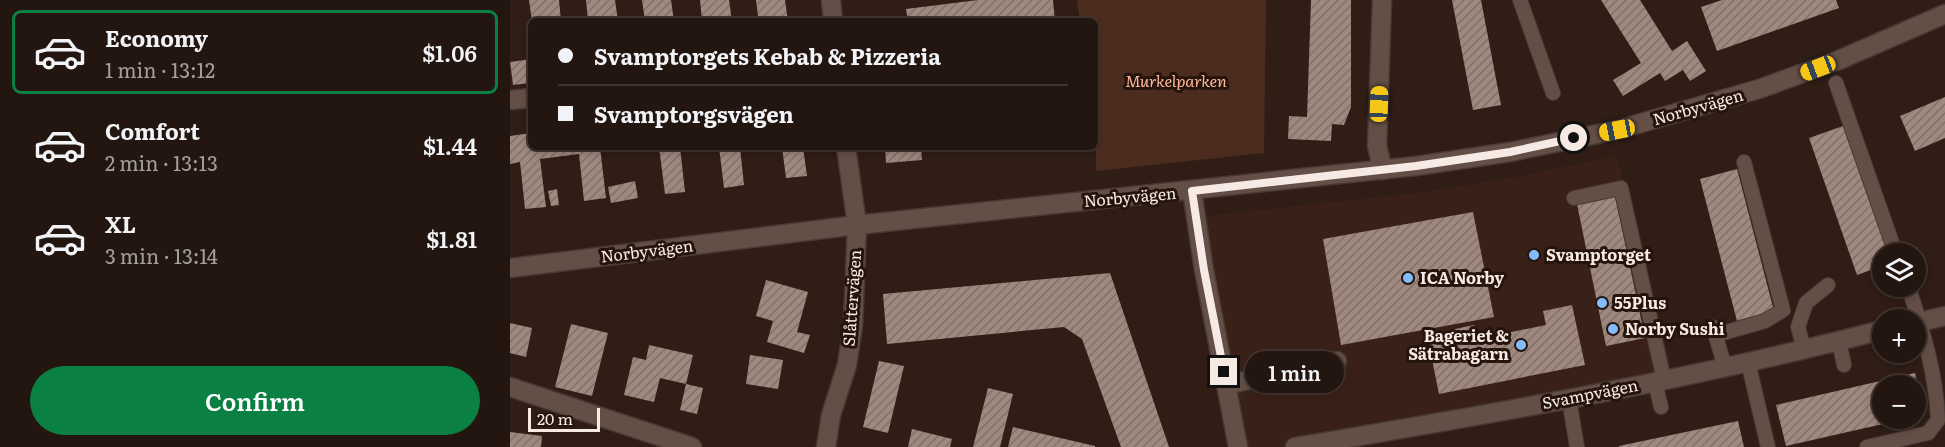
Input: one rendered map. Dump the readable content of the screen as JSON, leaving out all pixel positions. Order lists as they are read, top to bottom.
{
  "streets": {
    "street": ["Norbyvägen", "Slåttervägen", "Svampvägen"]
  },
  "crossings": [
    ["Norbyvägen", "Slåttervägen"]
  ],
  "parks": ["Murkelparken"],
  "places": [
    "Svamptorget",
    "ICA Norby",
    "55Plus",
    "Norby Sushi",
    "Bageriet & Sätrabagarn"
  ],
  "scale_bar": "20 m",
  "page": {
    "list": [
      {
        "name": "Economy",
        "note": "1 min · 13:12",
        "value": "$1.06"
      },
      {
        "name": "Comfort",
        "note": "2 min · 13:13",
        "value": "$1.44"
      },
      {
        "name": "XL",
        "note": "3 min · 13:14",
        "value": "$1.81"
      }
    ],
    "banner": ["Svamptorgets Kebab & Pizzeria", "Svamptorgsvägen"],
    "map_buttons": ["+", "−"],
    "bubble": "1 min",
    "buttons": "Confirm",
    "scale": "20 m"
  }
}
